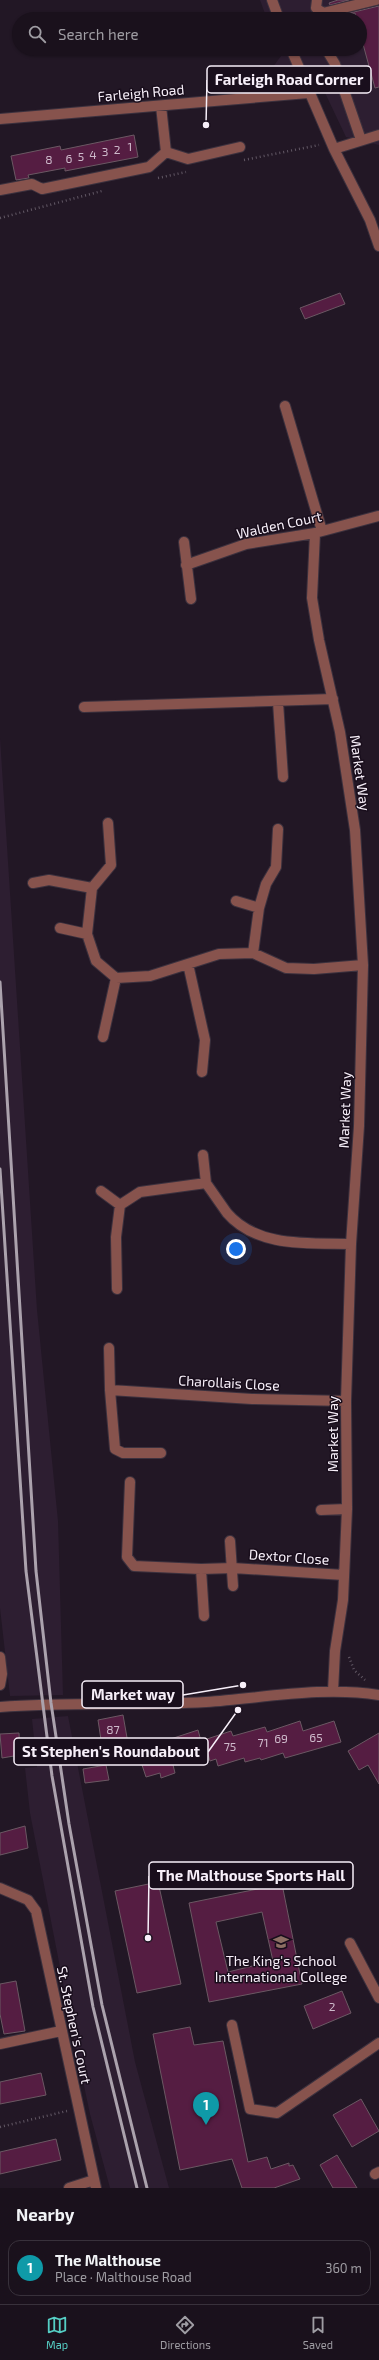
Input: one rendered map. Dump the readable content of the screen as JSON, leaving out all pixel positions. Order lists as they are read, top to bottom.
{
  "streets": {
    "street": [
      "Farleigh Road",
      "Walden Court",
      "Market Way",
      "Charollais Close",
      "Dextor Close",
      "St. Stephen's Court"
    ]
  },
  "crossings": [
    ["Walden Court", "Market Way"],
    ["Market Way", "Charollais Close"],
    ["Market Way", "Dextor Close"]
  ],
  "places": {
    "other": [
      "Farleigh Road Corner",
      "Market way",
      "St Stephen's Roundabout",
      "The Malthouse Sports Hall"
    ],
    "school or university": ["The King's School International College"]
  },
  "house_numbers": [
    "1",
    "2",
    "3",
    "4",
    "5",
    "6",
    "8",
    "87",
    "65",
    "69",
    "71",
    "75",
    "2"
  ],
  "page": {
    "search": "Search here",
    "pins": "1",
    "heading": "Nearby",
    "list": [
      {
        "mark": "1",
        "name": "The Malthouse",
        "note": "Place · Malthouse Road",
        "value": "360 m"
      }
    ],
    "nav": ["Map", "Directions", "Saved"]
  }
}
